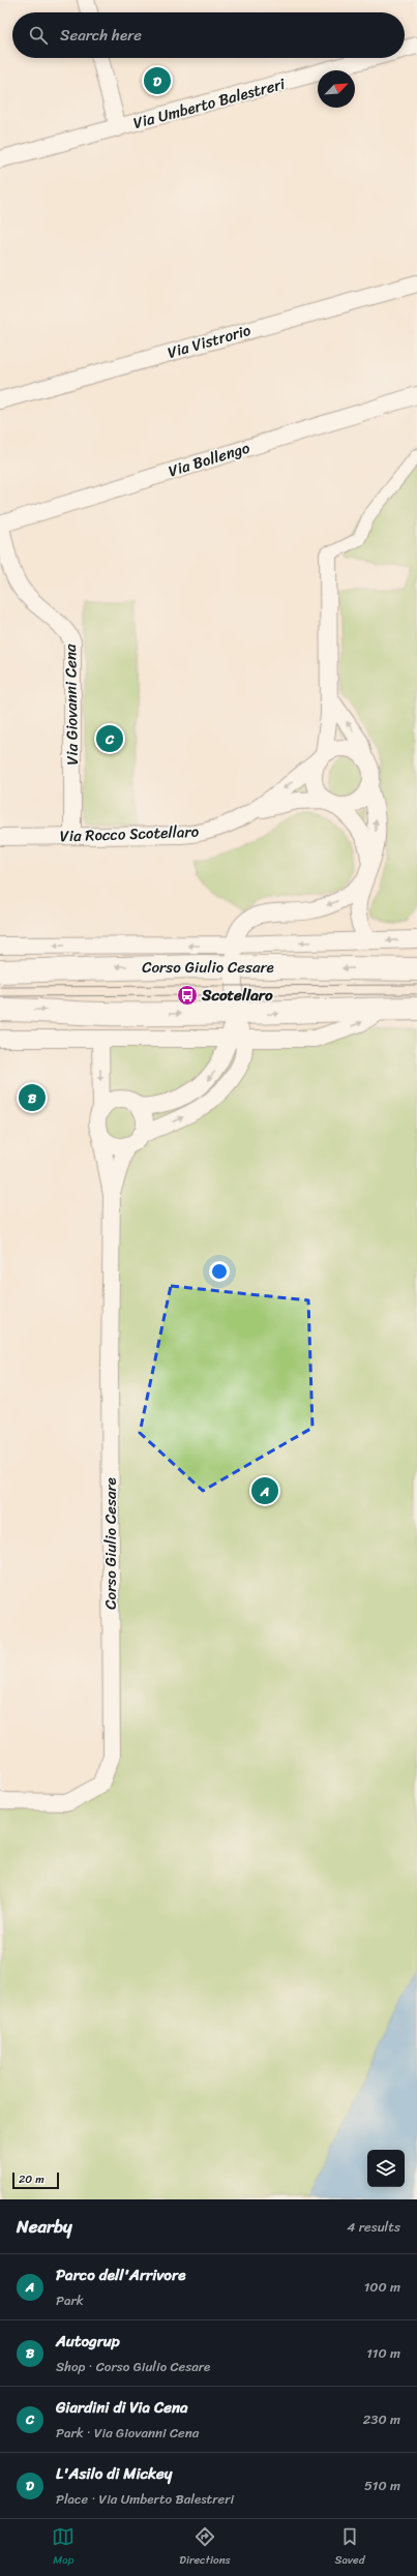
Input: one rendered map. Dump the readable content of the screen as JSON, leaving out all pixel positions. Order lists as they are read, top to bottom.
{
  "streets": {
    "main road": ["Corso Giulio Cesare"],
    "street": [
      "Via Umberto Balestreri",
      "Via Vistrorio",
      "Via Bollengo",
      "Via Giovanni Cena",
      "Via Rocco Scotellaro"
    ]
  },
  "crossings": [
    ["Via Bollengo", "Via Giovanni Cena"],
    ["Via Giovanni Cena", "Via Rocco Scotellaro"]
  ],
  "places": {
    "bus stop": ["Scotellaro"]
  },
  "scale_bar": "20 m",
  "north": "top right",
  "page": {
    "search": "Search here",
    "pins": [
      "D",
      "C",
      "B",
      "A"
    ],
    "scale": "20 m",
    "heading": ["Nearby", "4 results"],
    "list": [
      {
        "mark": "A",
        "name": "Parco dell'Arrivore",
        "note": "Park",
        "value": "100 m"
      },
      {
        "mark": "B",
        "name": "Autogrup",
        "note": "Shop · Corso Giulio Cesare",
        "value": "110 m"
      },
      {
        "mark": "C",
        "name": "Giardini di Via Cena",
        "note": "Park · Via Giovanni Cena",
        "value": "230 m"
      },
      {
        "mark": "D",
        "name": "L'Asilo di Mickey",
        "note": "Place · Via Umberto Balestreri",
        "value": "510 m"
      }
    ],
    "nav": ["Map", "Directions", "Saved"]
  }
}
